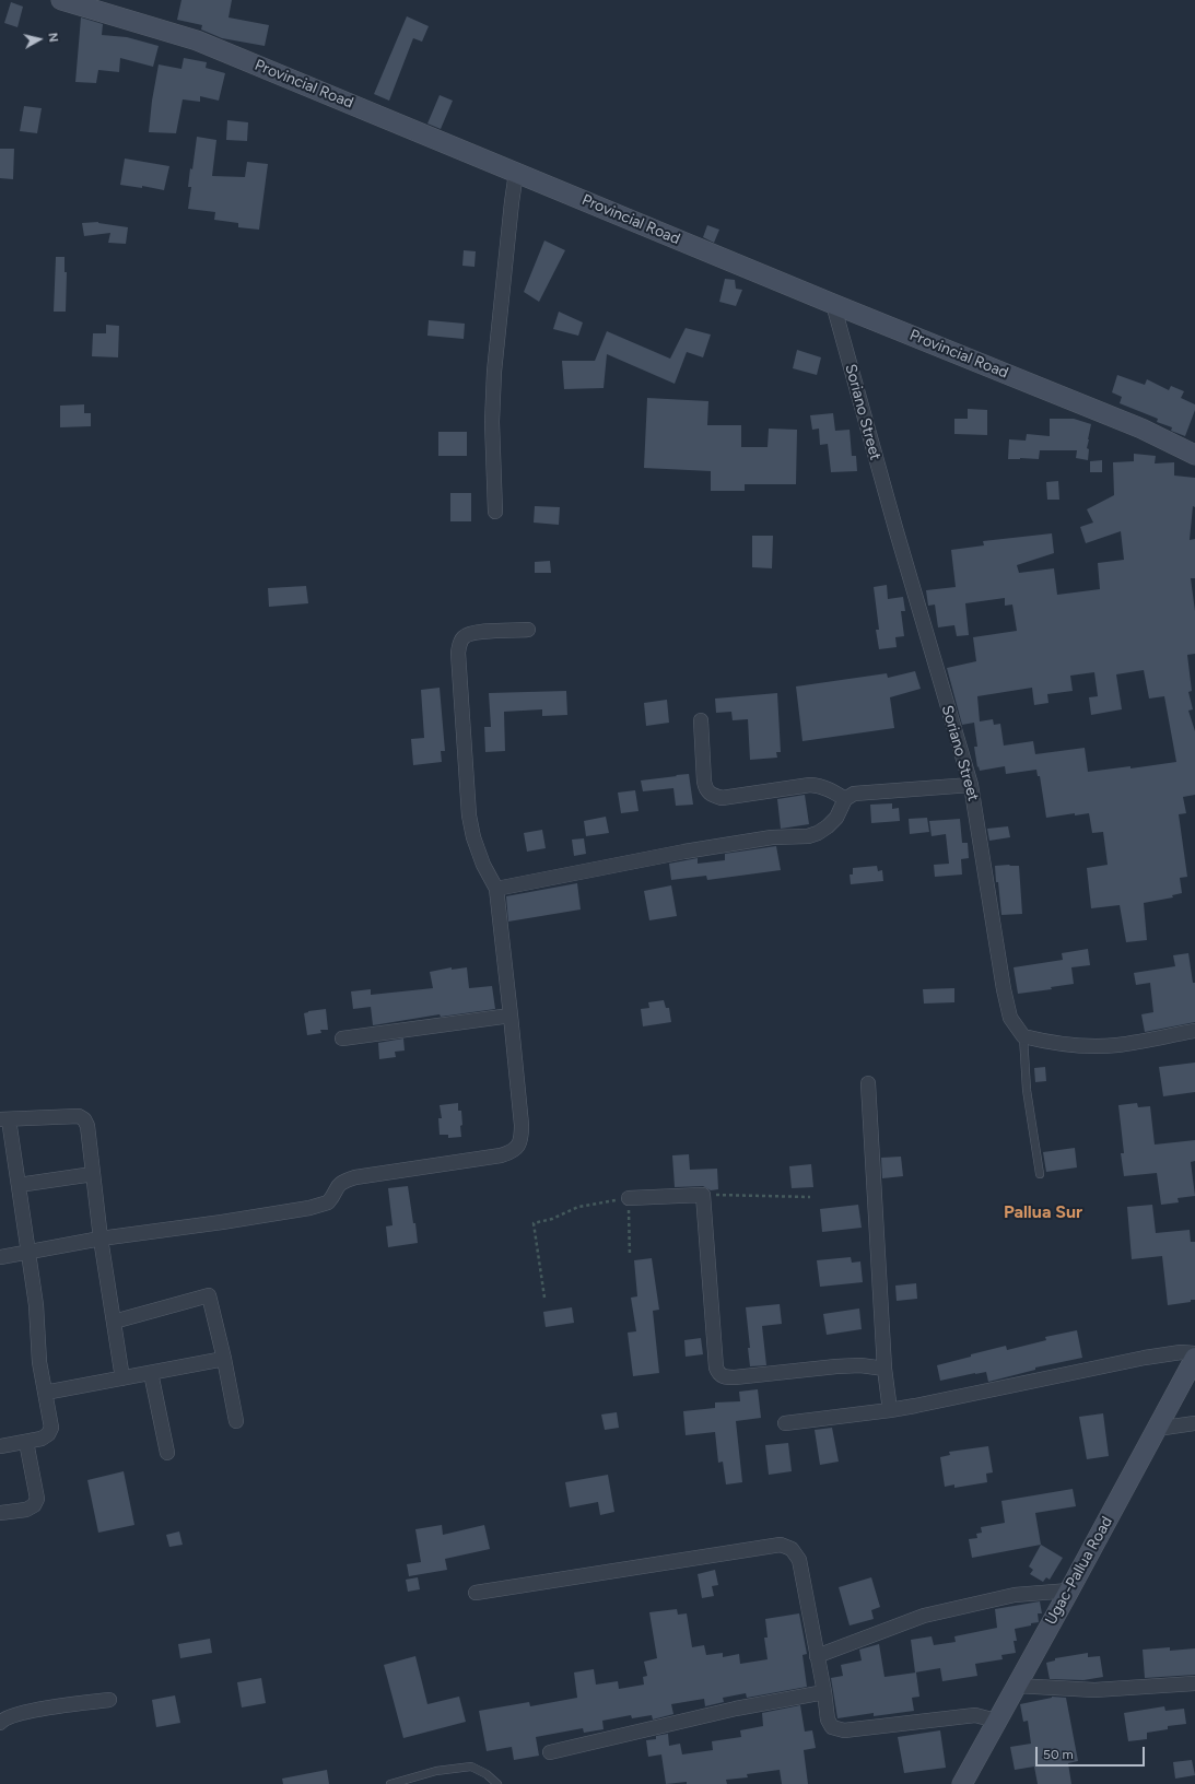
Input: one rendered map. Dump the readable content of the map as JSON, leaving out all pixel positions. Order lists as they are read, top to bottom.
{
  "streets": {
    "main road": ["Provincial Road", "Ugac-Pallua Road"],
    "street": ["Soriano Street"]
  },
  "crossings": [
    ["Provincial Road", "Soriano Street"]
  ],
  "districts": ["Pallua Sur"],
  "scale_bar": "50 m",
  "north": "right"
}
